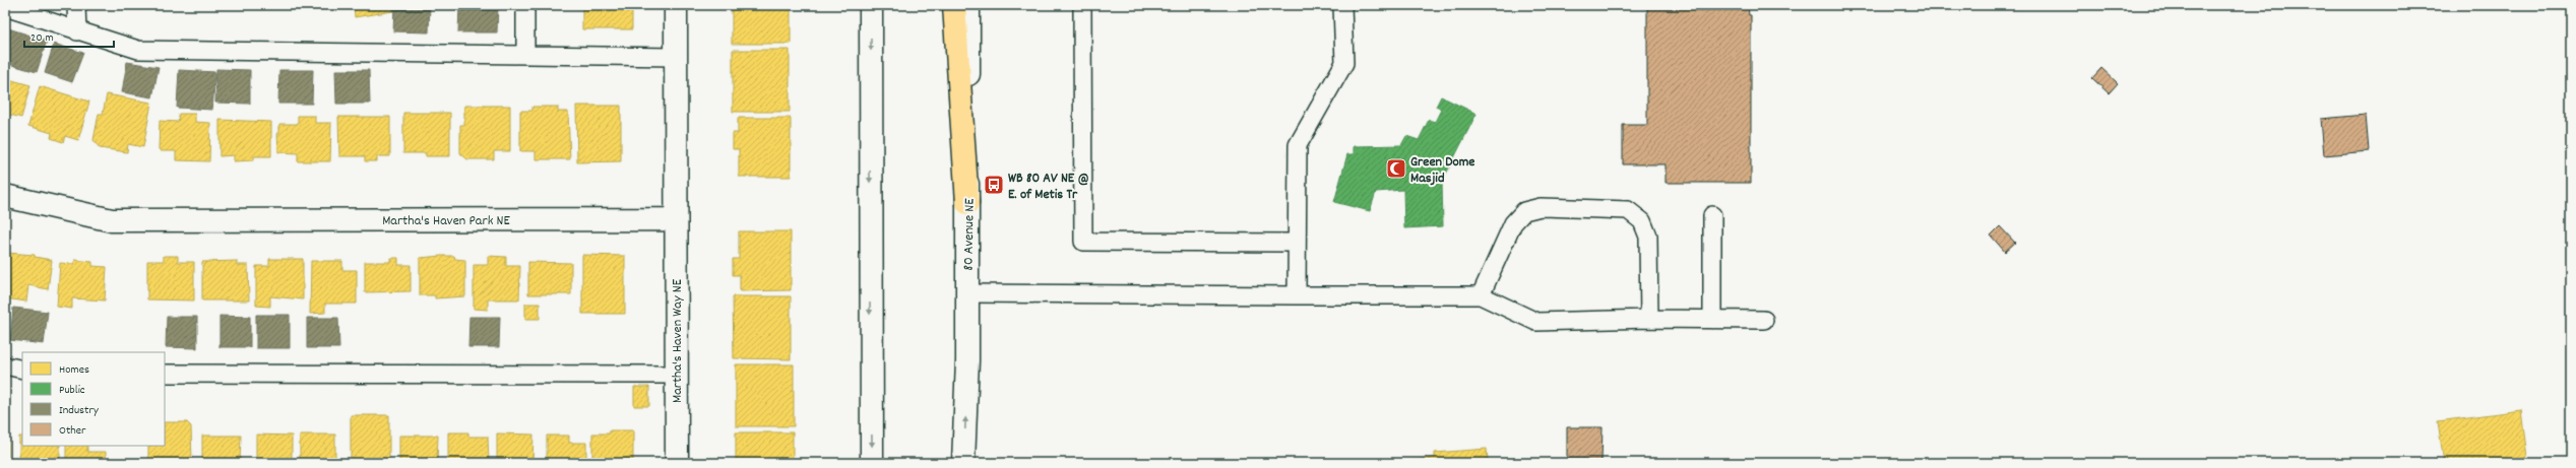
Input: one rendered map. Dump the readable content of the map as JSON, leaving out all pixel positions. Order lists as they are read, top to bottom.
{
  "streets": {
    "street": ["Martha's Haven Park NE", "80 Avenue NE", "Martha's Haven Way NE"]
  },
  "crossings": [
    ["Martha's Haven Park NE", "Martha's Haven Way NE"]
  ],
  "places": {
    "mosque": ["Green Dome Masjid"],
    "bus stop": ["WB 80 AV NE @ E. of Metis Tr"]
  },
  "legend": [
    "Homes",
    "Public",
    "Industry",
    "Other"
  ],
  "scale_bar": "20 m"
}
